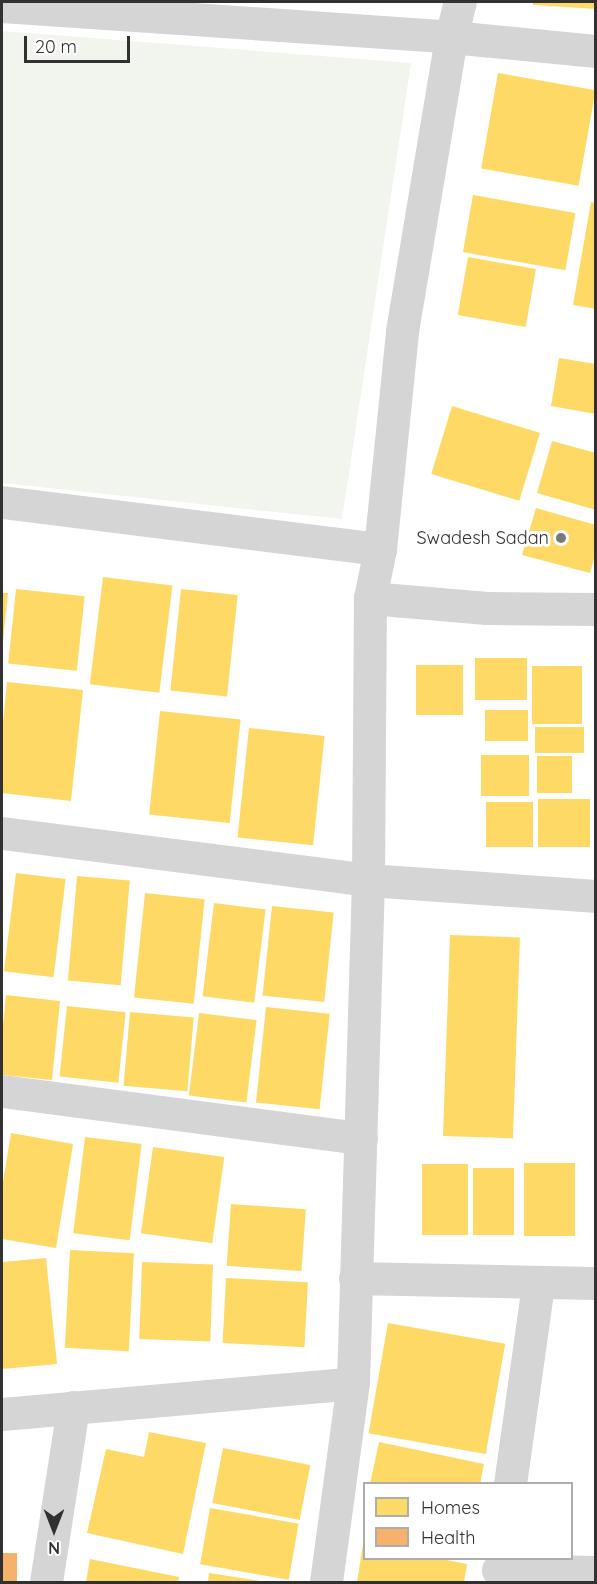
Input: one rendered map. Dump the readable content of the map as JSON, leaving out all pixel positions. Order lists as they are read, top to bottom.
{
  "places": ["Swadesh Sadan"],
  "legend": ["Homes", "Health"],
  "scale_bar": "20 m",
  "north": "bottom"
}
